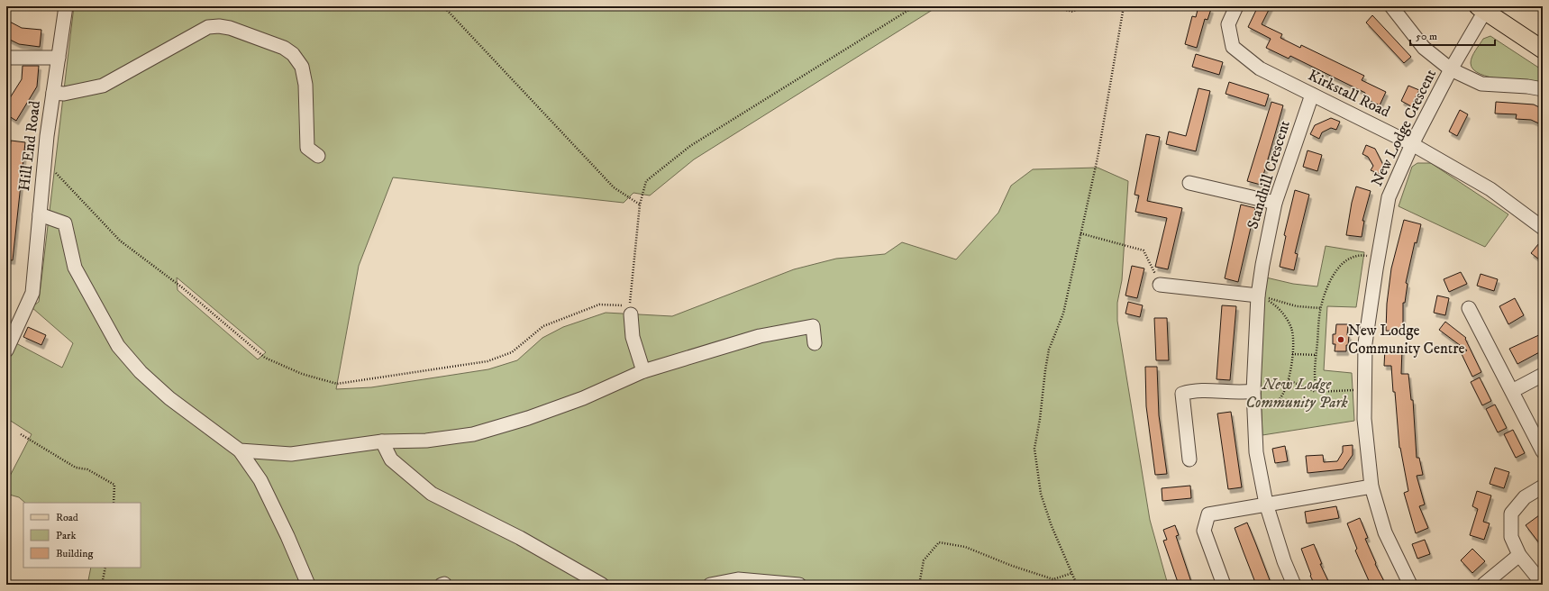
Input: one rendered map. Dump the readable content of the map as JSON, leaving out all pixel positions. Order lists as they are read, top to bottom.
{
  "streets": {
    "street": [
      "Kirkstall Road",
      "New Lodge Crescent",
      "Hill End Road",
      "Standhill Crescent"
    ]
  },
  "crossings": [
    ["Kirkstall Road", "New Lodge Crescent"],
    ["Kirkstall Road", "Standhill Crescent"]
  ],
  "parks": ["New Lodge Community Park"],
  "places": ["New Lodge Community Centre"],
  "legend": ["Road", "Park", "Building"],
  "scale_bar": "50 m"
}
